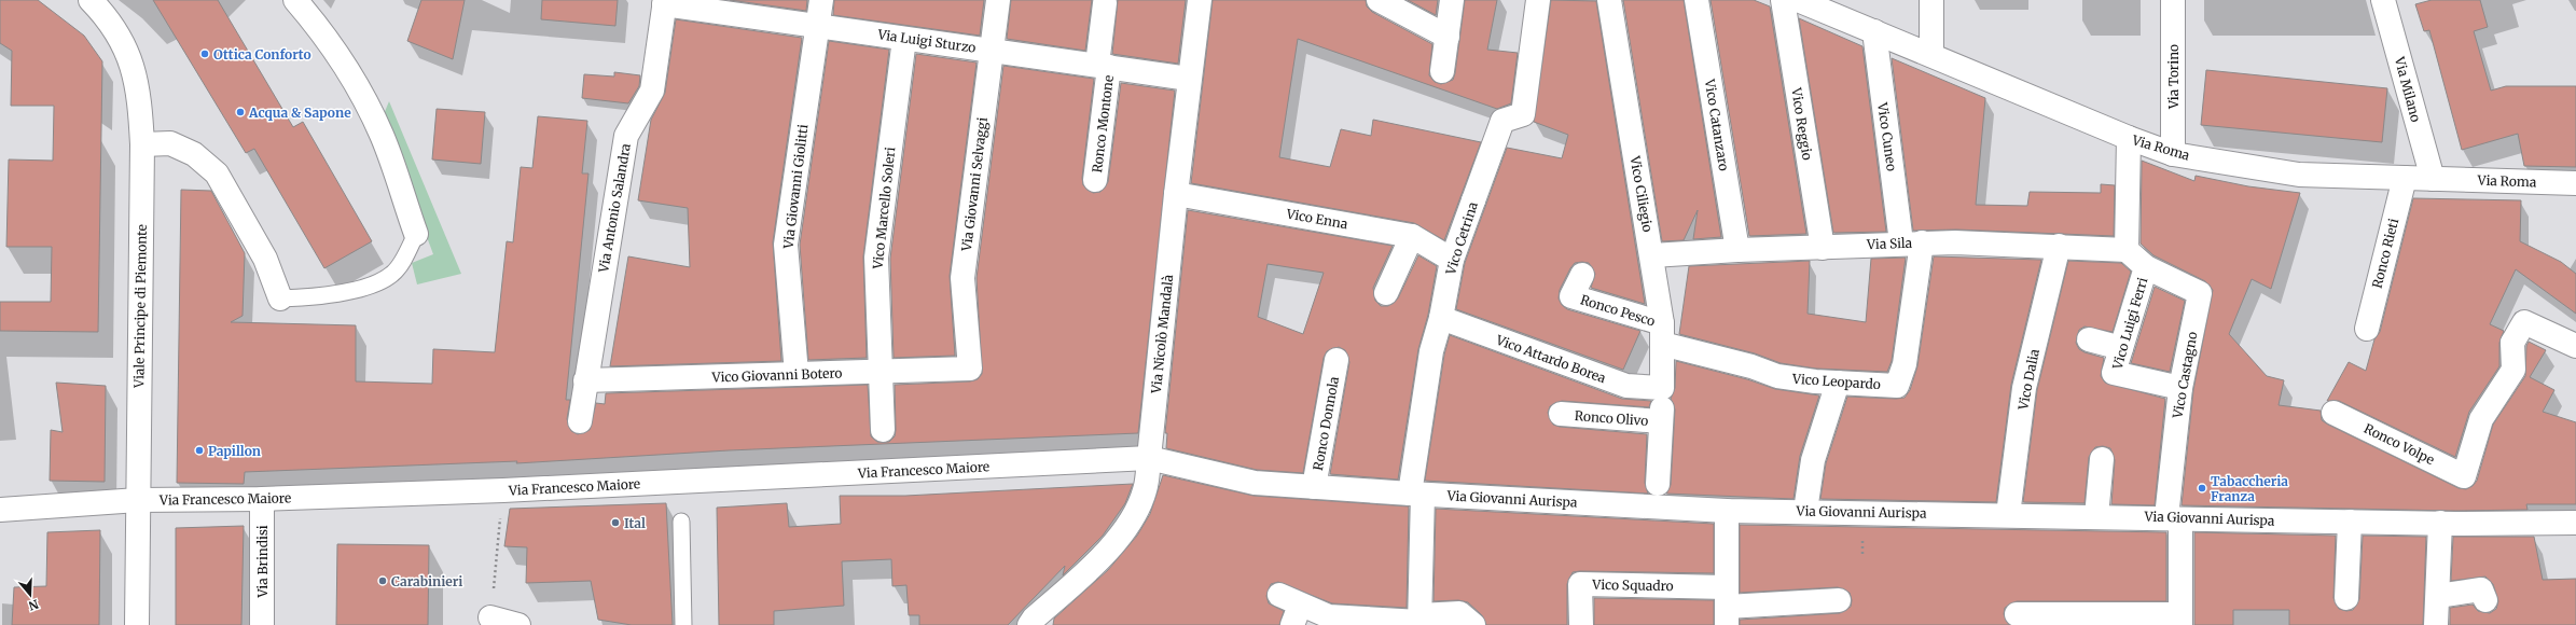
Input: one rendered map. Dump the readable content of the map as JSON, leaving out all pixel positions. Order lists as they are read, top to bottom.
{
  "streets": {
    "street": [
      "Via Luigi Sturzo",
      "Via Torino",
      "Via Milano",
      "Ronco Montone",
      "Vico Reggio",
      "Vico Catanzaro",
      "Vico Cuneo",
      "Via Roma",
      "Via Giovanni Selvaggi",
      "Via Giovanni Giolitti",
      "Vico Ciliegio",
      "Via Antonio Salandra",
      "Vico Marcello Soleri",
      "Vico Enna",
      "Vico Cetrina",
      "Via Sila",
      "Ronco Rieti",
      "Viale Principe di Piemonte",
      "Ronco Pesco",
      "Vico Luigi Ferri",
      "Via Nicolò Mandalà",
      "Vico Attardo Borea",
      "Vico Giovanni Botero",
      "Vico Castagno",
      "Vico Dalia",
      "Vico Leopardo",
      "Ronco Olivo",
      "Ronco Donnola",
      "Ronco Volpe",
      "Via Francesco Maiore",
      "Via Giovanni Aurispa",
      "Via Brindisi",
      "Vico Squadro"
    ]
  },
  "crossings": [
    ["Via Luigi Sturzo", "Ronco Montone"],
    ["Via Luigi Sturzo", "Via Giovanni Selvaggi"],
    ["Via Luigi Sturzo", "Via Giovanni Giolitti"],
    ["Via Luigi Sturzo", "Via Antonio Salandra"],
    ["Via Luigi Sturzo", "Vico Marcello Soleri"],
    ["Via Luigi Sturzo", "Via Nicolò Mandalà"],
    ["Via Torino", "Via Roma"],
    ["Via Milano", "Via Roma"],
    ["Vico Reggio", "Via Sila"],
    ["Vico Catanzaro", "Via Sila"],
    ["Vico Cuneo", "Via Roma"],
    ["Vico Cuneo", "Via Sila"],
    ["Vico Cuneo", "Vico Leopardo"],
    ["Via Roma", "Ronco Rieti"],
    ["Via Giovanni Selvaggi", "Vico Giovanni Botero"],
    ["Via Giovanni Giolitti", "Vico Giovanni Botero"],
    ["Vico Ciliegio", "Via Sila"],
    ["Vico Ciliegio", "Ronco Pesco"],
    ["Vico Ciliegio", "Vico Attardo Borea"],
    ["Vico Ciliegio", "Vico Leopardo"],
    ["Vico Ciliegio", "Ronco Olivo"],
    ["Via Antonio Salandra", "Vico Giovanni Botero"],
    ["Vico Marcello Soleri", "Vico Giovanni Botero"],
    ["Vico Enna", "Vico Cetrina"],
    ["Vico Enna", "Via Nicolò Mandalà"],
    ["Vico Cetrina", "Vico Attardo Borea"],
    ["Vico Cetrina", "Via Giovanni Aurispa"],
    ["Via Sila", "Vico Luigi Ferri"],
    ["Via Sila", "Vico Dalia"],
    ["Via Sila", "Vico Leopardo"],
    ["Viale Principe di Piemonte", "Via Francesco Maiore"],
    ["Ronco Pesco", "Vico Leopardo"],
    ["Vico Luigi Ferri", "Vico Castagno"],
    ["Via Nicolò Mandalà", "Via Francesco Maiore"],
    ["Via Nicolò Mandalà", "Via Giovanni Aurispa"],
    ["Vico Attardo Borea", "Ronco Olivo"],
    ["Vico Castagno", "Via Giovanni Aurispa"],
    ["Vico Dalia", "Via Giovanni Aurispa"],
    ["Ronco Donnola", "Via Giovanni Aurispa"],
    ["Via Francesco Maiore", "Via Giovanni Aurispa"],
    ["Via Francesco Maiore", "Via Brindisi"]
  ],
  "places": [
    "Ottica Conforto",
    "Acqua & Sapone",
    "Papillon",
    "Tabaccheria Franza",
    "Ital",
    "Carabinieri"
  ],
  "north": "bottom"
}
